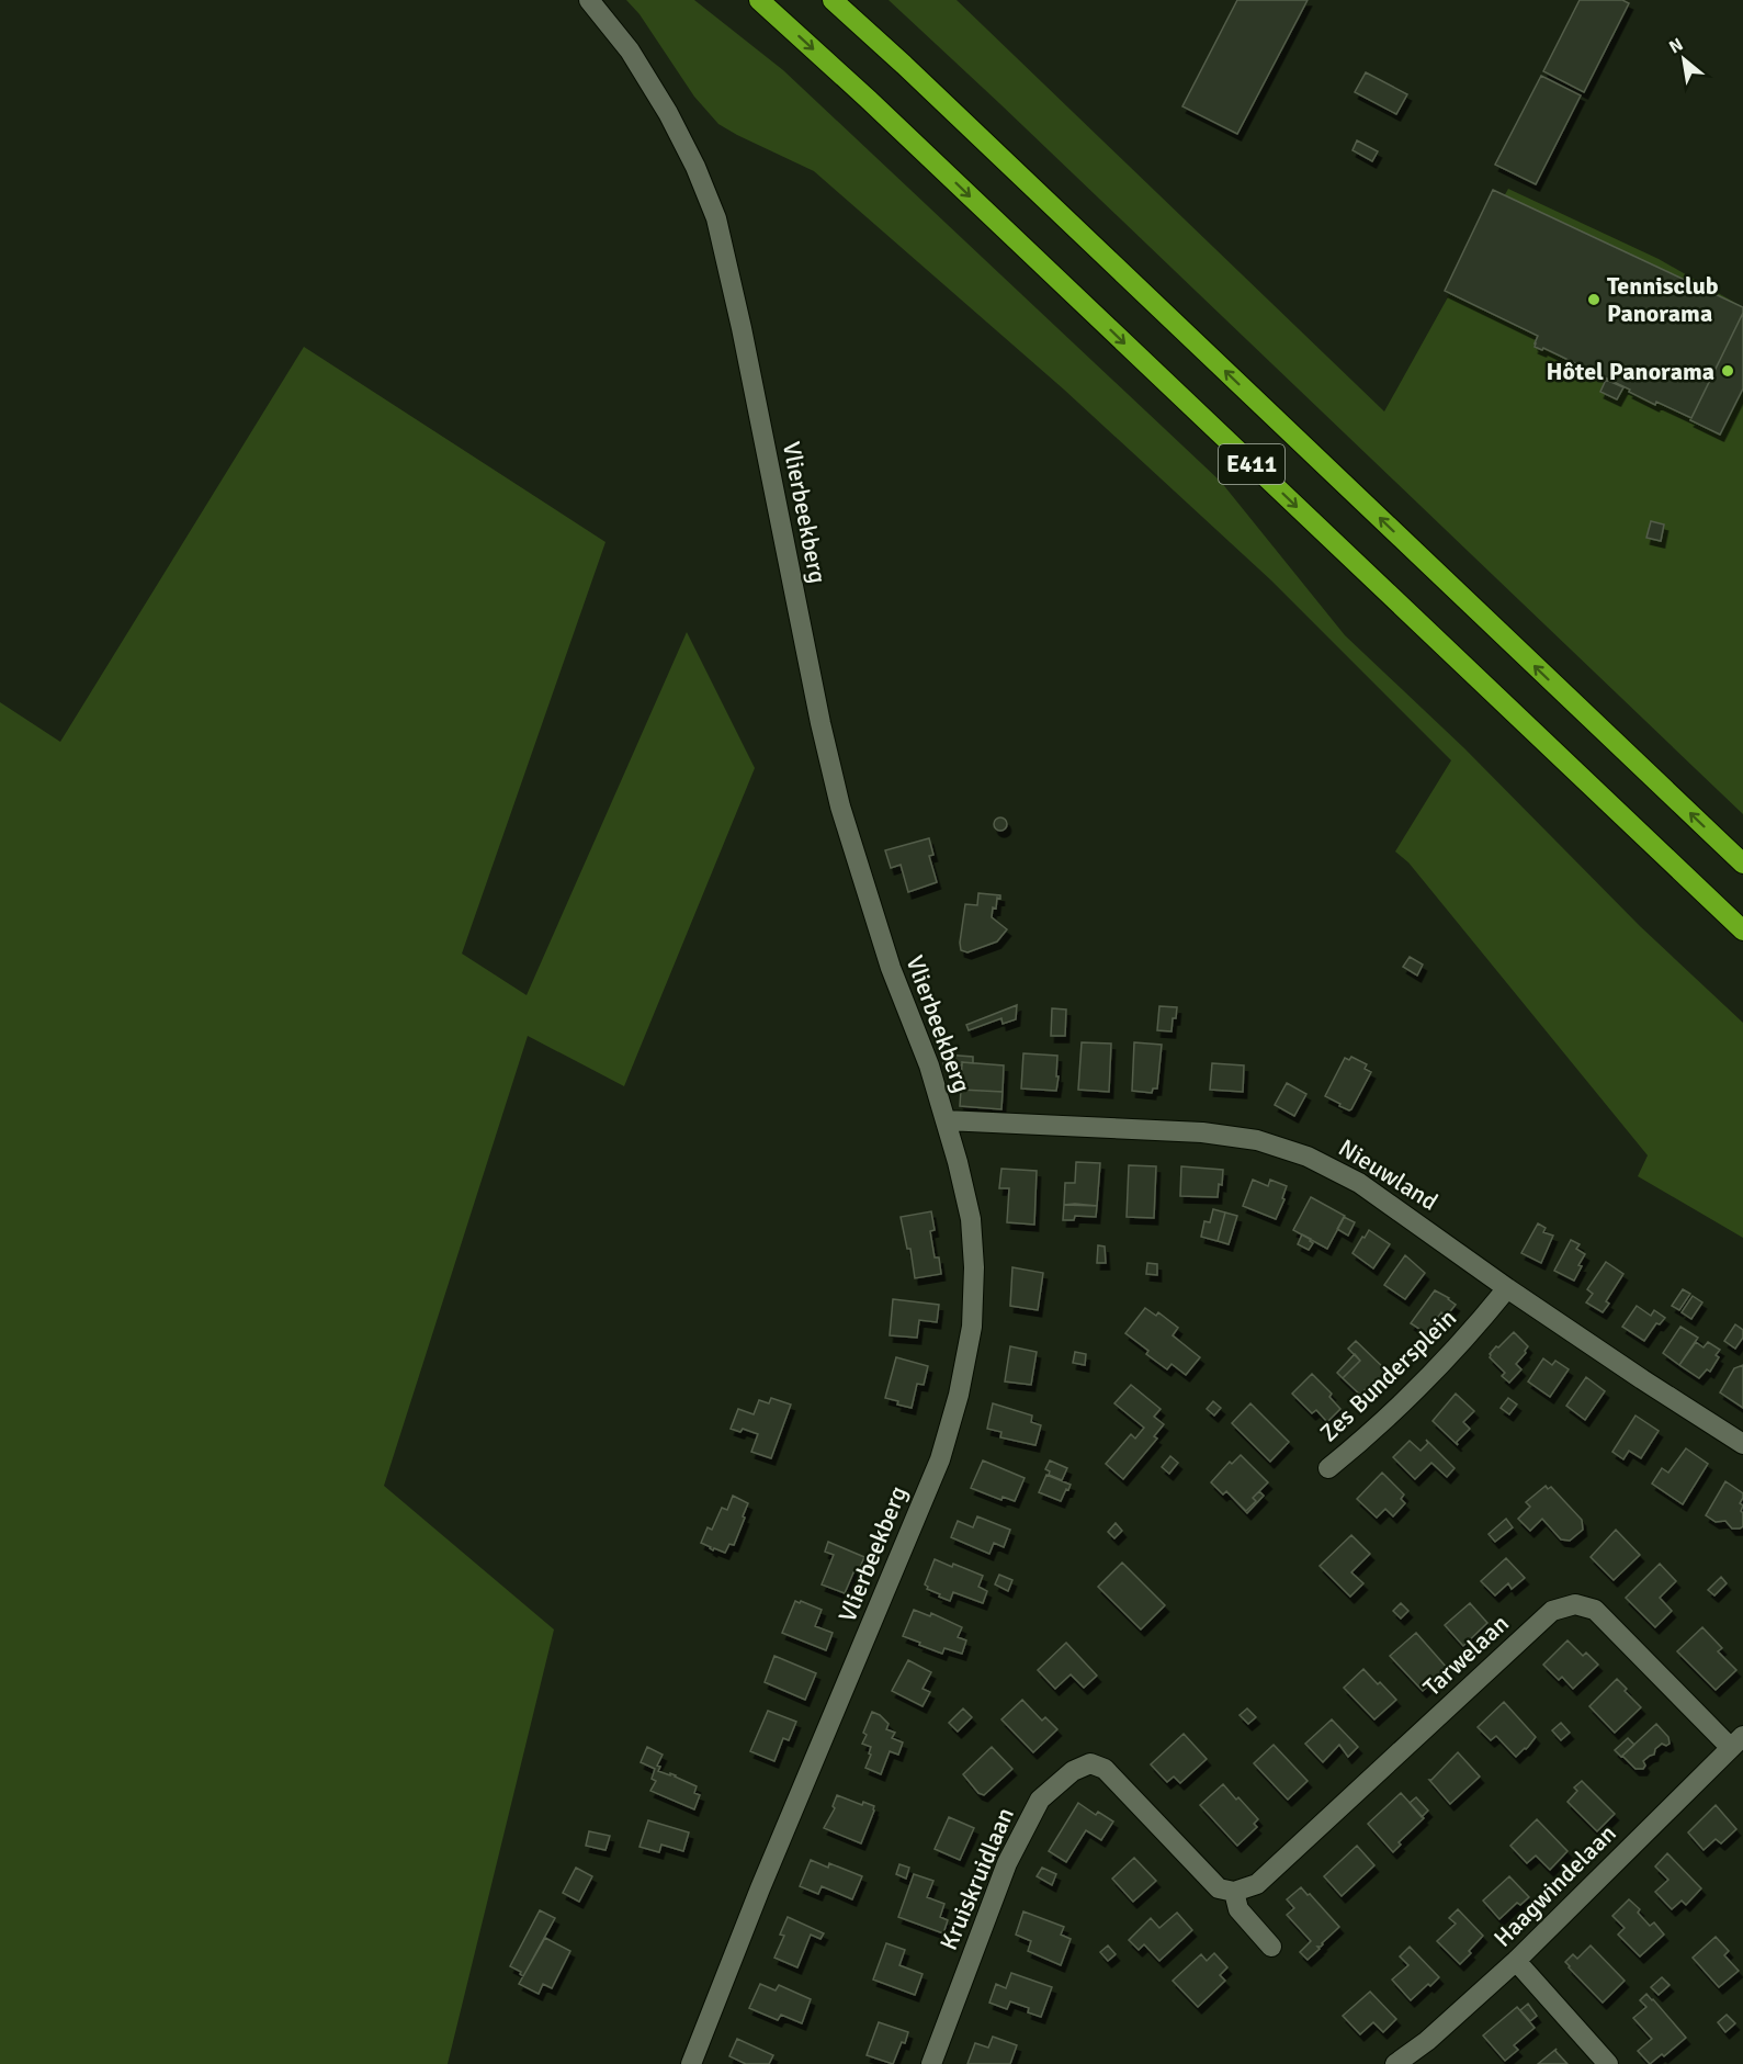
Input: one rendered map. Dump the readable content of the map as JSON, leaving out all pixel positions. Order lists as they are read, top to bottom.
{
  "streets": {
    "highway": ["E411"],
    "street": [
      "Vlierbeekberg",
      "Nieuwland",
      "Zes Bundersplein",
      "Tarwelaan",
      "Kruiskruidlaan",
      "Haagwindelaan"
    ]
  },
  "crossings": [
    ["Vlierbeekberg", "Nieuwland"],
    ["Nieuwland", "Zes Bundersplein"],
    ["Tarwelaan", "Kruiskruidlaan"],
    ["Tarwelaan", "Haagwindelaan"]
  ],
  "places": ["Tennisclub Panorama", "Hôtel Panorama"],
  "north": "top left"
}
